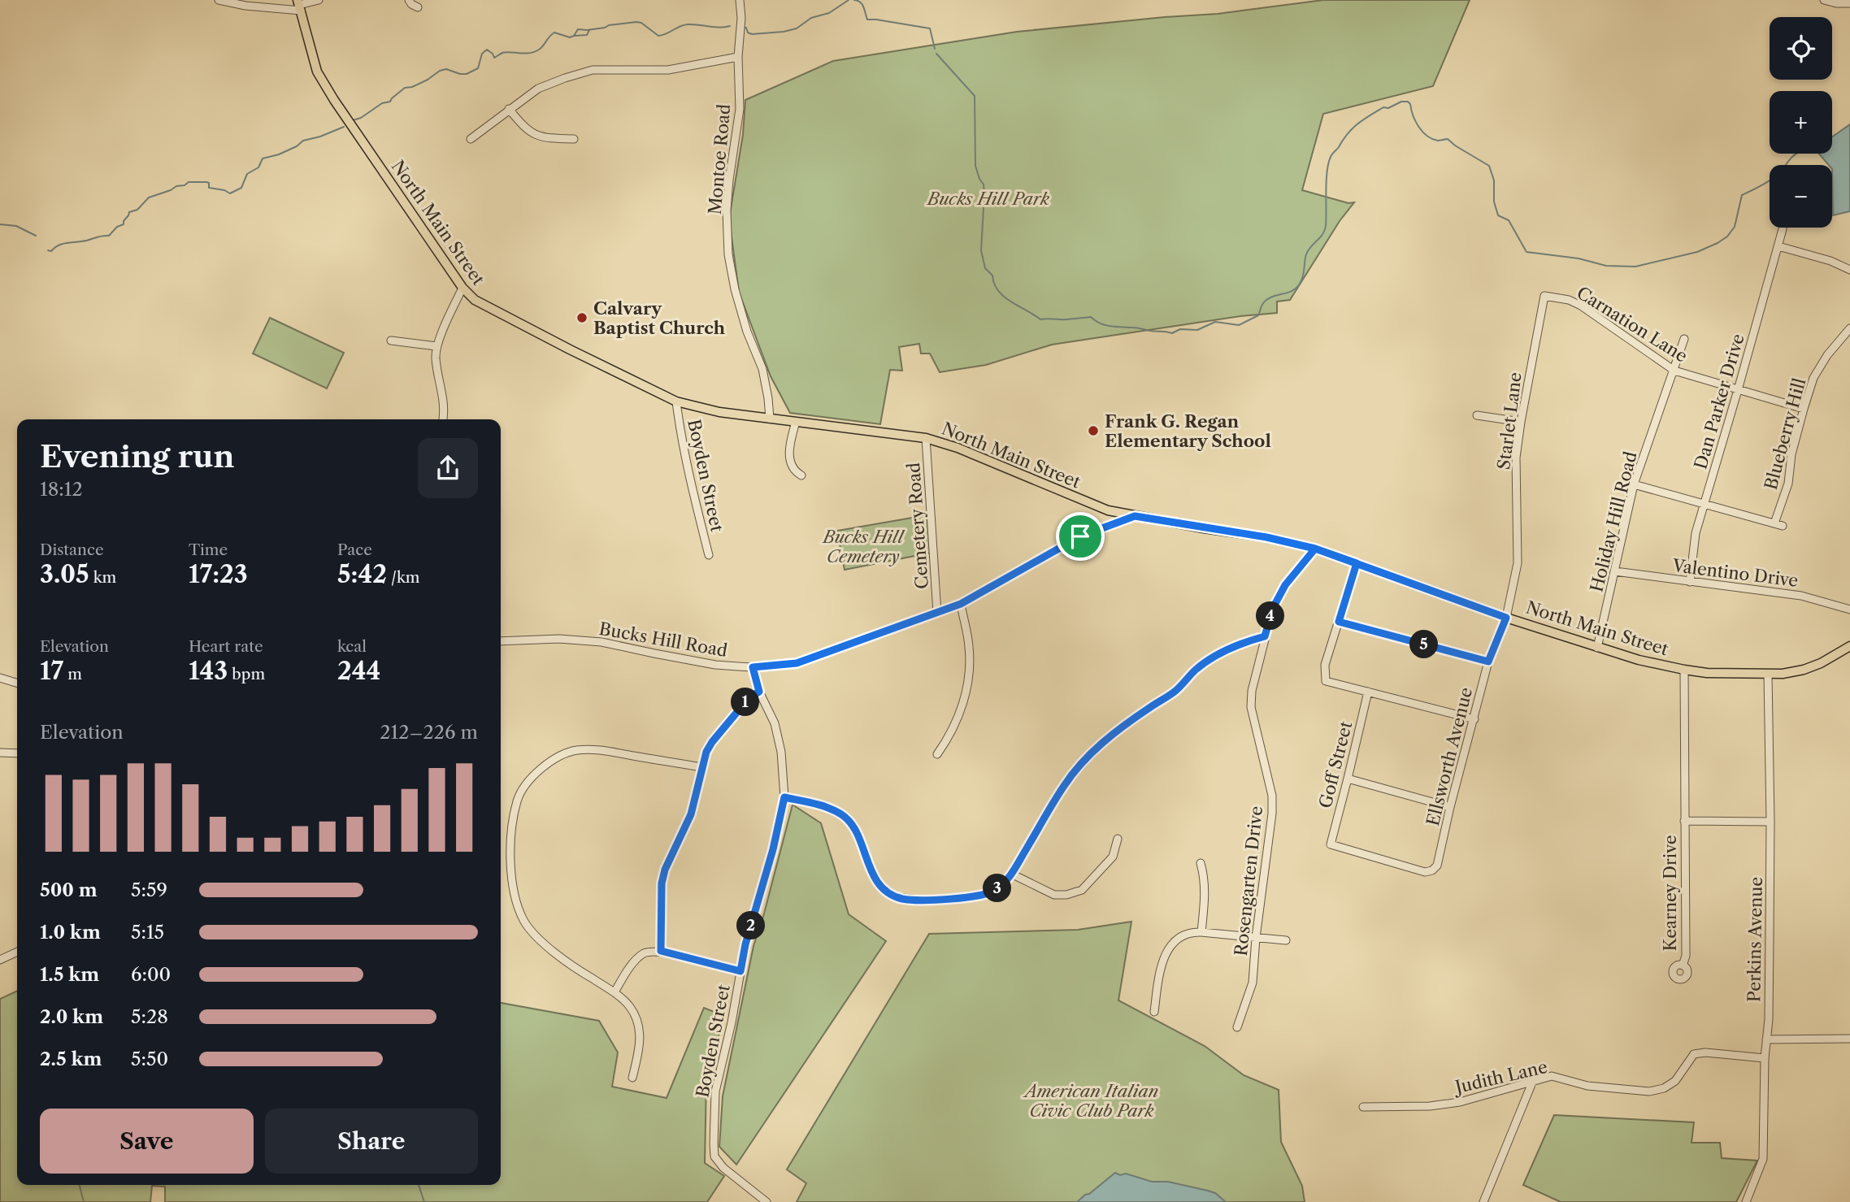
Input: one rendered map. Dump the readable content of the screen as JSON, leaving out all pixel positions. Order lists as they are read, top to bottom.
{
  "streets": {
    "main road": ["North Main Street"],
    "street": [
      "Montoe Road",
      "Carnation Lane",
      "Dan Parker Drive",
      "Starlet Lane",
      "Blueberry Hill",
      "Boyden Street",
      "Holiday Hill Road",
      "Cemetery Road",
      "Valentino Drive",
      "Bucks Hill Road",
      "Ellsworth Avenue",
      "Goff Street",
      "Rosengarten Drive",
      "Kearney Drive",
      "Perkins Avenue",
      "Judith Lane"
    ]
  },
  "crossings": [
    ["Montoe Road", "North Main Street"],
    ["North Main Street", "Starlet Lane"],
    ["North Main Street", "Boyden Street"],
    ["North Main Street", "Holiday Hill Road"],
    ["North Main Street", "Cemetery Road"],
    ["North Main Street", "Bucks Hill Road"],
    ["North Main Street", "Ellsworth Avenue"],
    ["North Main Street", "Rosengarten Drive"],
    ["North Main Street", "Kearney Drive"],
    ["North Main Street", "Perkins Avenue"],
    ["Carnation Lane", "Dan Parker Drive"],
    ["Carnation Lane", "Starlet Lane"],
    ["Carnation Lane", "Blueberry Hill"],
    ["Carnation Lane", "Holiday Hill Road"],
    ["Dan Parker Drive", "Blueberry Hill"],
    ["Dan Parker Drive", "Valentino Drive"],
    ["Starlet Lane", "Ellsworth Avenue"],
    ["Boyden Street", "Bucks Hill Road"],
    ["Holiday Hill Road", "Valentino Drive"],
    ["Cemetery Road", "Bucks Hill Road"],
    ["Ellsworth Avenue", "Goff Street"],
    ["Perkins Avenue", "Judith Lane"]
  ],
  "parks": ["Bucks Hill Park", "Bucks Hill Cemetery", "American Italian Civic Club Park"],
  "places": ["Calvary Baptist Church", "Frank G. Regan Elementary School"],
  "page": {
    "map_buttons": ["+", "−"],
    "heading": ["Evening run", "18:12"],
    "stats": [
      ["Distance", "3.05 km"],
      ["Time", "17:23"],
      ["Pace", "5:42 /km"],
      ["Elevation", "17 m"],
      ["Heart rate", "143 bpm"],
      ["kcal", "244"]
    ],
    "pins": [
      "4",
      "5",
      "1",
      "3",
      "2"
    ],
    "chart": ["Elevation", "212–226 m"],
    "list": [
      {
        "name": "500 m",
        "note": "5:59"
      },
      {
        "name": "1.0 km",
        "note": "5:15"
      },
      {
        "name": "1.5 km",
        "note": "6:00"
      },
      {
        "name": "2.0 km",
        "note": "5:28"
      },
      {
        "name": "2.5 km",
        "note": "5:50"
      }
    ],
    "buttons": ["Save", "Share"]
  }
}
